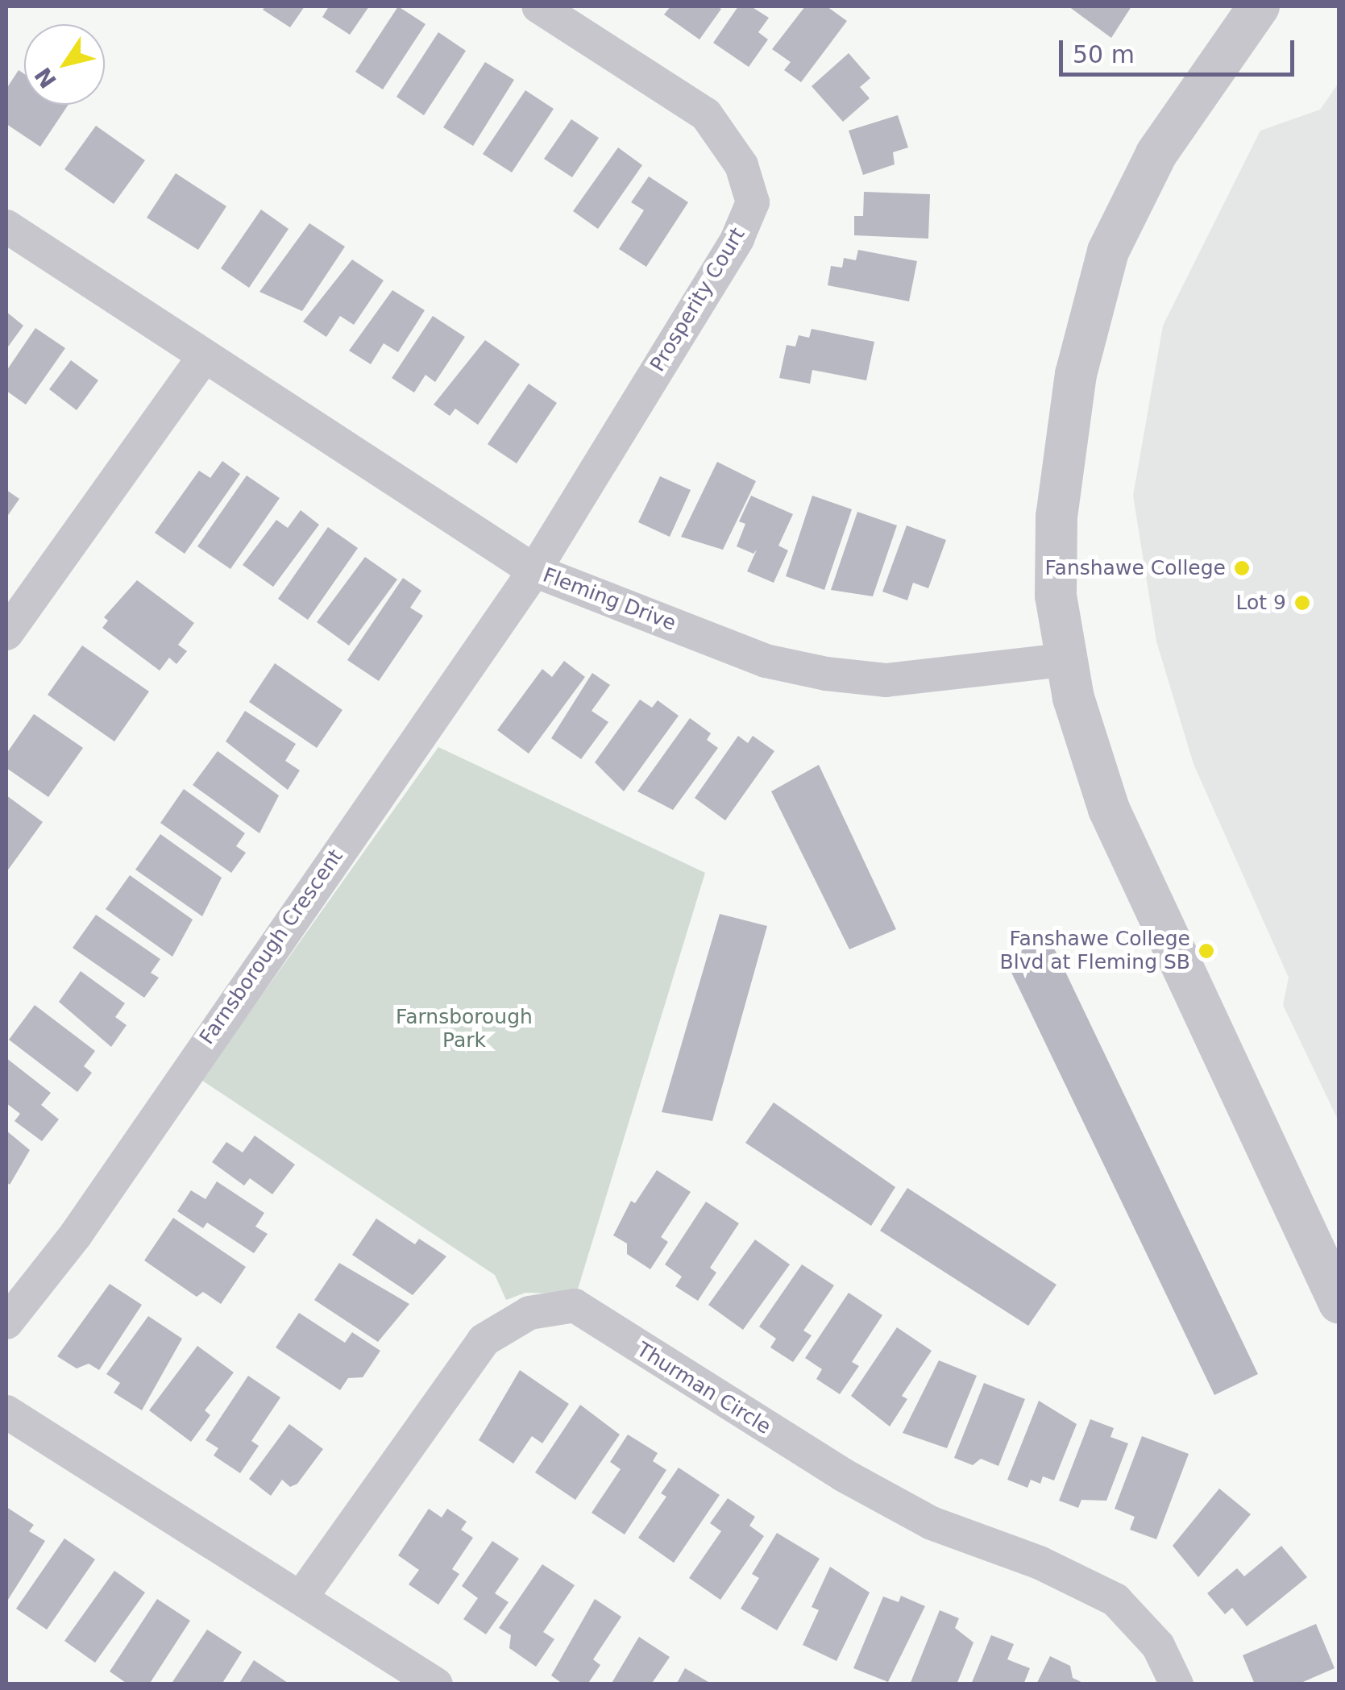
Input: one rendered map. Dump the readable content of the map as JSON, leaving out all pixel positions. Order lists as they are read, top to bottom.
{
  "streets": {
    "street": [
      "Prosperity Court",
      "Fleming Drive",
      "Farnsborough Crescent",
      "Thurman Circle"
    ]
  },
  "crossings": [
    ["Prosperity Court", "Fleming Drive"],
    ["Prosperity Court", "Farnsborough Crescent"],
    ["Fleming Drive", "Farnsborough Crescent"]
  ],
  "parks": ["Farnsborough Park"],
  "places": ["Fanshawe College", "Lot 9", "Fanshawe College Blvd at Fleming SB"],
  "scale_bar": "50 m",
  "north": "bottom left"
}
